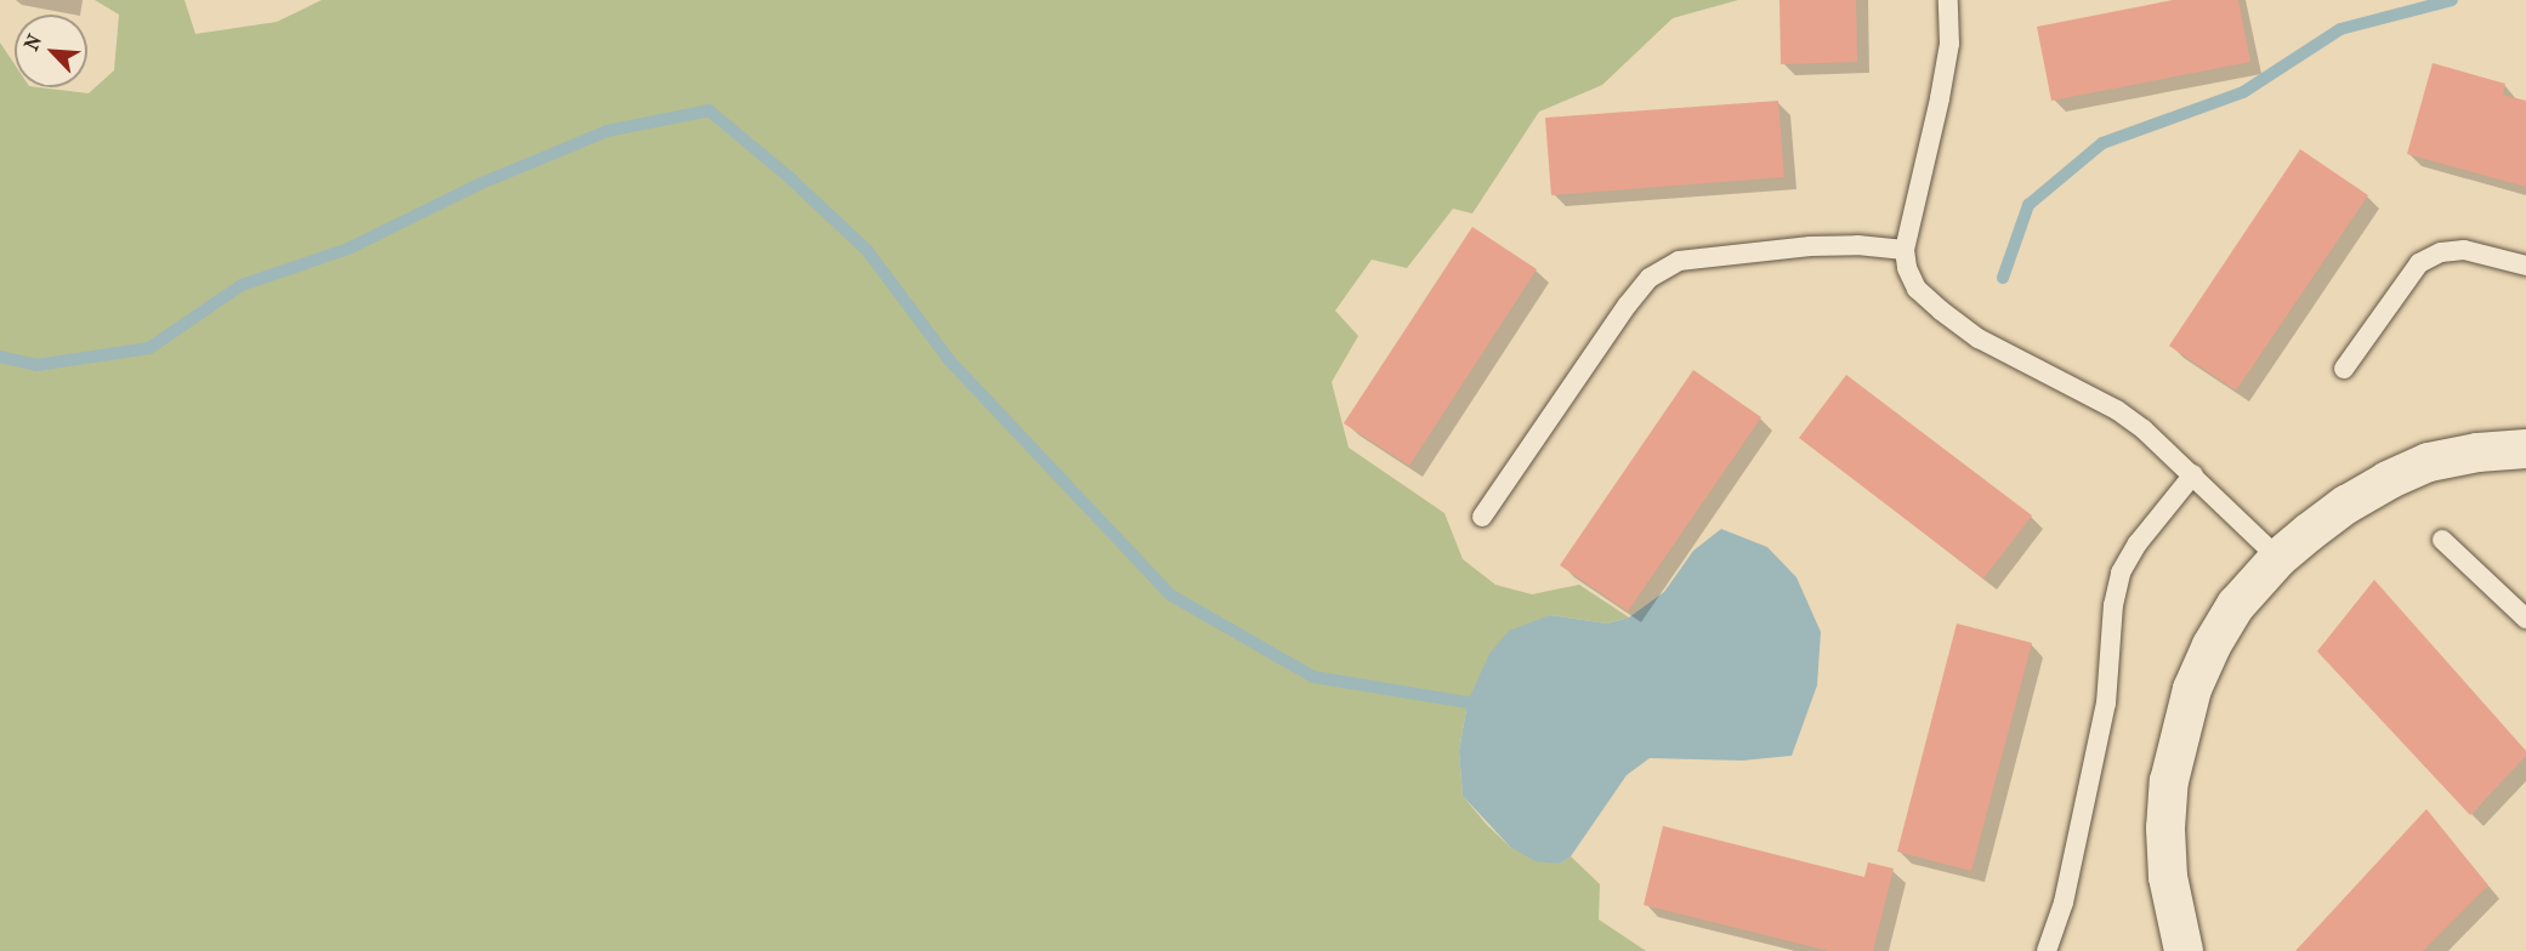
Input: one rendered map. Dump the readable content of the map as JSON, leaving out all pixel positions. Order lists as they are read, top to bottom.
{
  "north": "top left"
}
